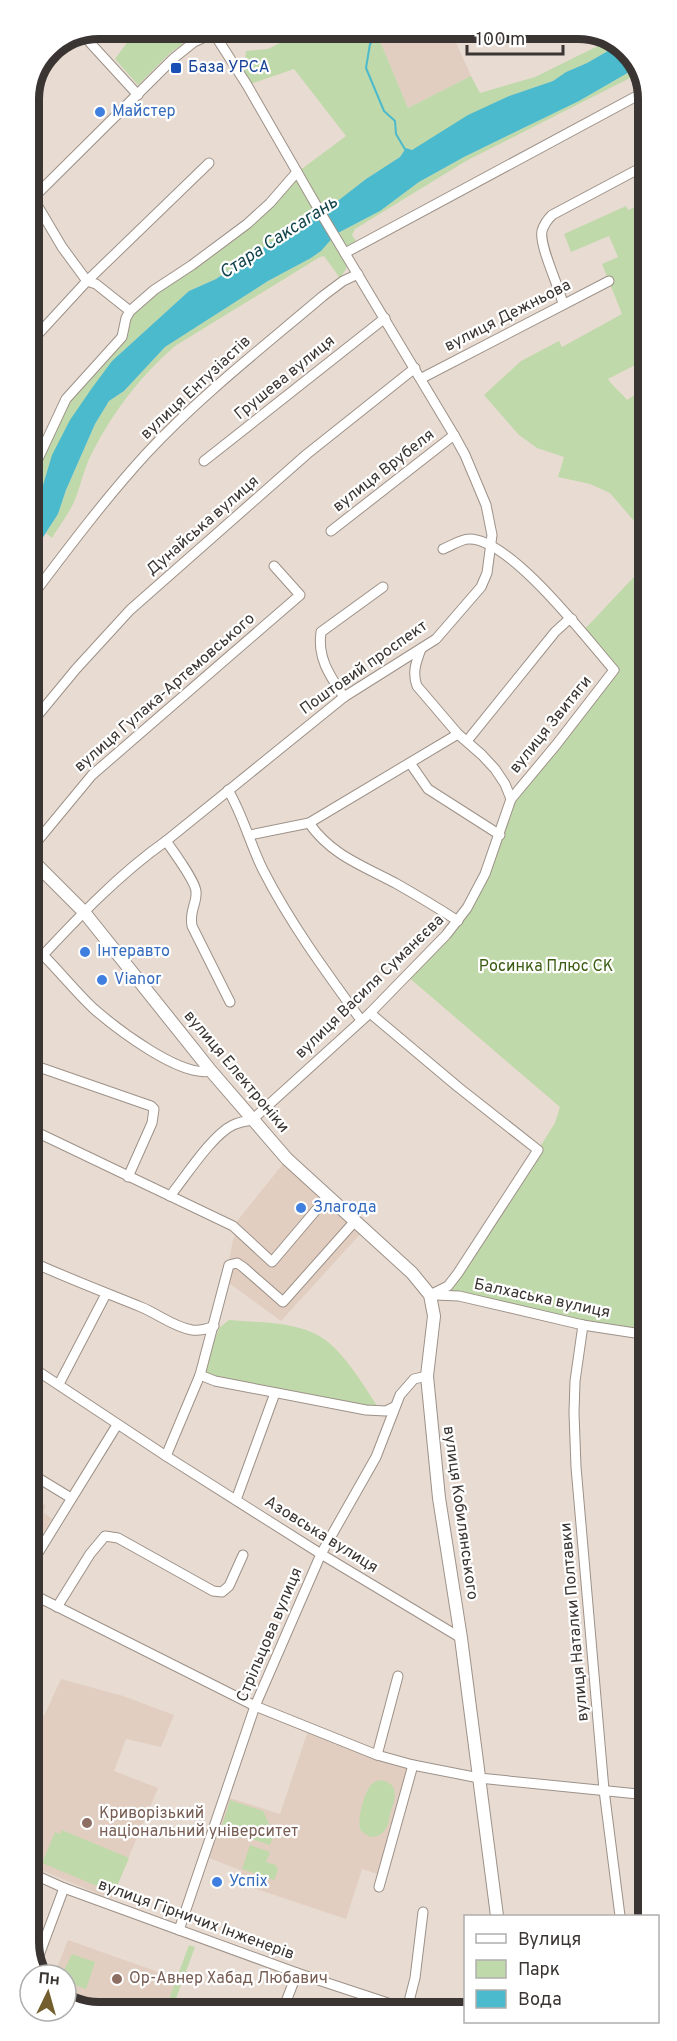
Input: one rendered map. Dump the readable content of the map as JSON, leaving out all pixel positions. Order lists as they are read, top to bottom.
{
  "streets": {
    "main road": ["вулиця Електроніки", "вулиця Кобилянського"],
    "street": [
      "вулиця Дежньова",
      "Грушева вулиця",
      "вулиця Ентузіастів",
      "вулиця Врубеля",
      "Дунайська вулиця",
      "Поштовий проспект",
      "вулиця Гулака-Артемовського",
      "вулиця Звитяги",
      "вулиця Василя Суманєєва",
      "Балхаська вулиця",
      "Азовська вулиця",
      "вулиця Наталки Полтавки",
      "Стрільцова вулиця",
      "вулиця Гірничих Інженерів"
    ]
  },
  "crossings": [
    ["вулиця Дежньова", "Поштовий проспект"],
    ["Грушева вулиця", "Поштовий проспект"],
    ["вулиця Ентузіастів", "Поштовий проспект"],
    ["вулиця Врубеля", "Поштовий проспект"],
    ["Дунайська вулиця", "Поштовий проспект"],
    ["Поштовий проспект", "вулиця Електроніки"],
    ["вулиця Звитяги", "вулиця Василя Суманєєва"],
    ["вулиця Василя Суманєєва", "вулиця Електроніки"],
    ["вулиця Електроніки", "Балхаська вулиця"],
    ["вулиця Електроніки", "вулиця Кобилянського"],
    ["Балхаська вулиця", "вулиця Кобилянського"],
    ["Балхаська вулиця", "вулиця Наталки Полтавки"],
    ["вулиця Кобилянського", "Азовська вулиця"],
    ["вулиця Кобилянського", "Стрільцова вулиця"],
    ["Азовська вулиця", "Стрільцова вулиця"],
    ["Стрільцова вулиця", "вулиця Гірничих Інженерів"]
  ],
  "water": ["Стара Саксагань"],
  "parks": ["Росинка Плюс СК"],
  "places": {
    "transit": ["База УРСА"],
    "other": [
      "Майстер",
      "Інтеравто",
      "Vianor",
      "Злагода",
      "Криворізький національний університет",
      "Успіх",
      "Ор-Авнер Хабад Любавич"
    ]
  },
  "legend": ["Вулиця", "Парк", "Вода"],
  "scale_bar": "100 m",
  "north": "top"
}
